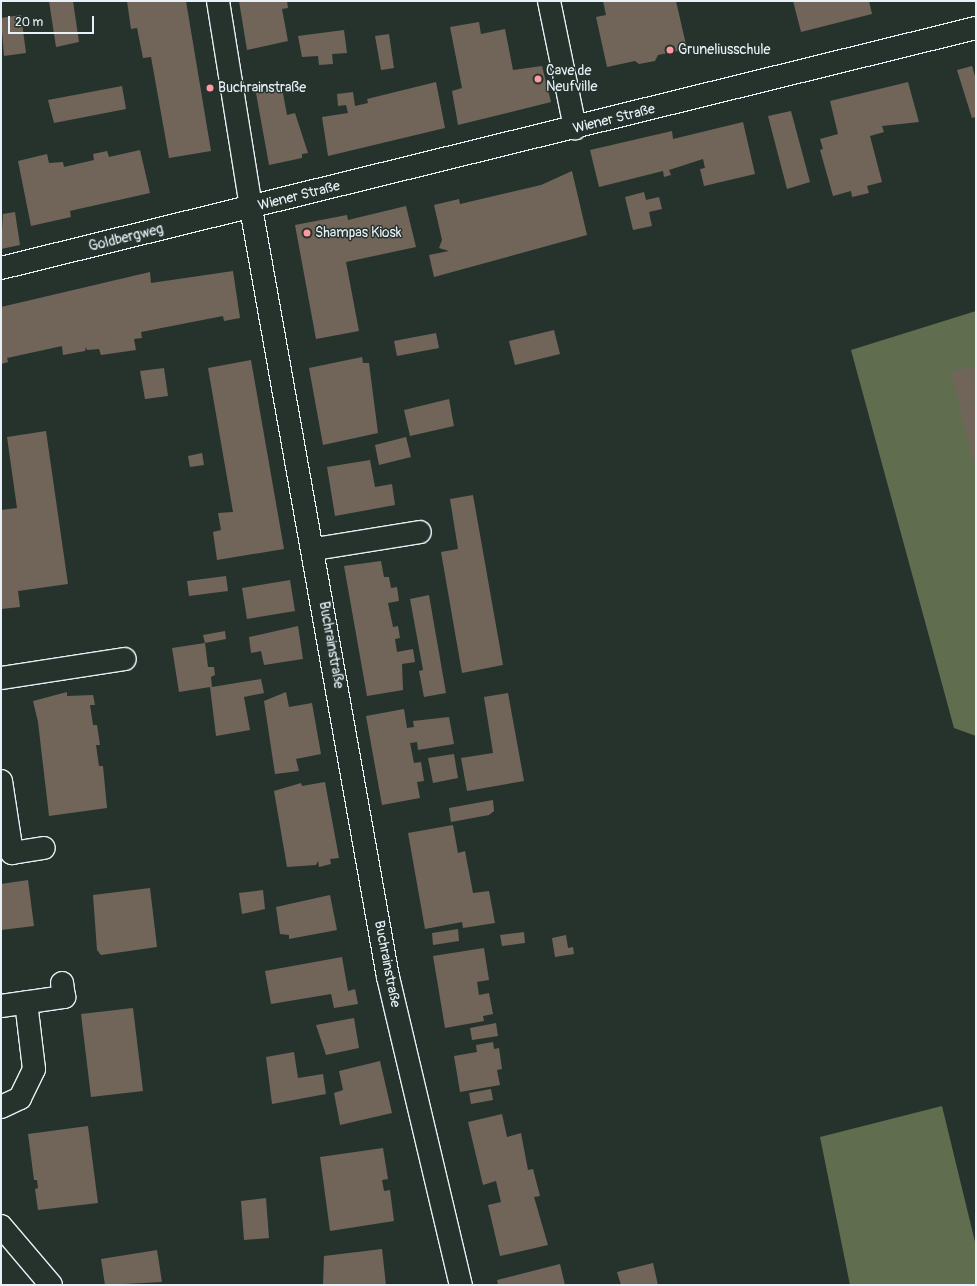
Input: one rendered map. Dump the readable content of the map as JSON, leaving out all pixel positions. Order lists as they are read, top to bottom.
{
  "streets": {
    "street": ["Wiener Straße", "Goldbergweg", "Buchrainstraße"]
  },
  "crossings": [
    ["Wiener Straße", "Goldbergweg"],
    ["Wiener Straße", "Buchrainstraße"],
    ["Goldbergweg", "Buchrainstraße"]
  ],
  "places": [
    "Gruneliusschule",
    "Cave de Neufville",
    "Buchrainstraße",
    "Shampas Kiosk"
  ],
  "scale_bar": "20 m"
}
